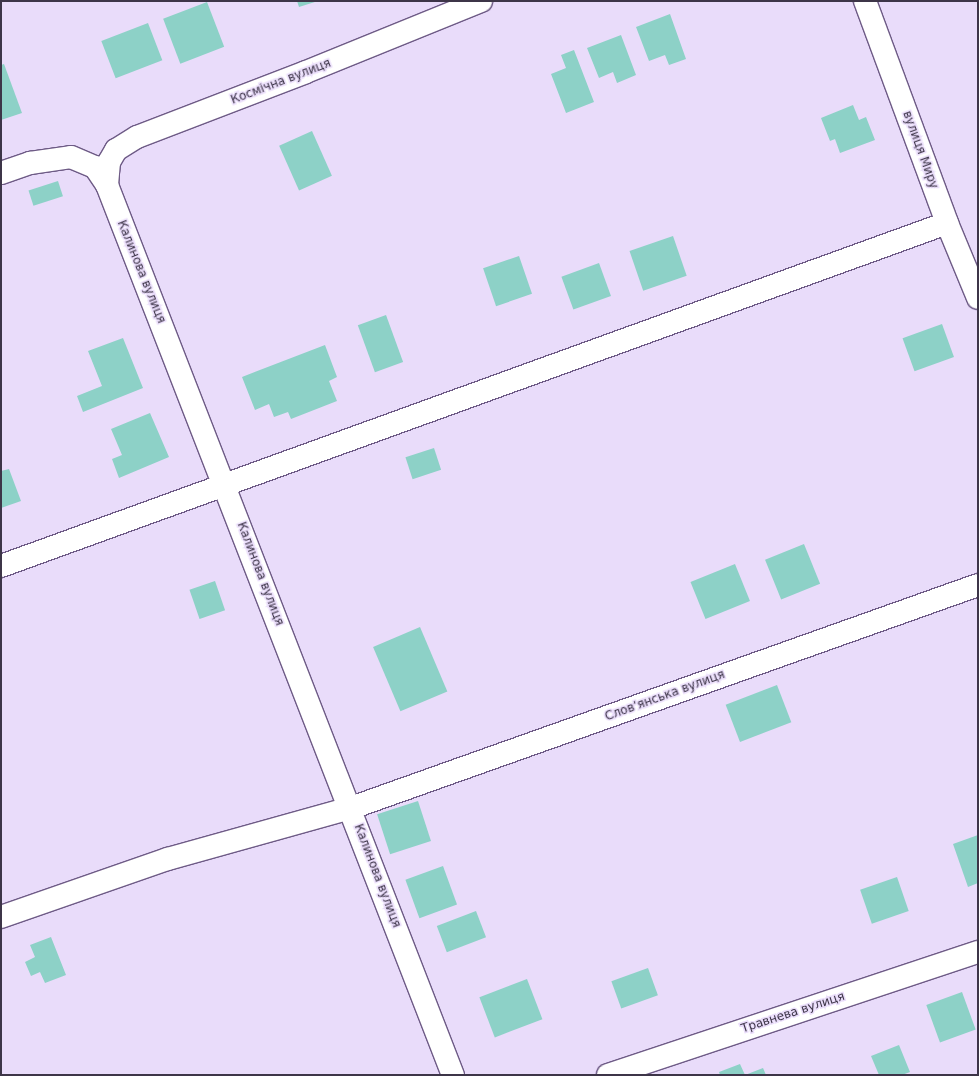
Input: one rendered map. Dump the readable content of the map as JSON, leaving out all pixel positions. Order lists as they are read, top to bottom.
{
  "streets": {
    "street": [
      "Космічна вулиця",
      "вулиця Миру",
      "Калинова вулиця",
      "Словʼянська вулиця",
      "Травнева вулиця"
    ]
  },
  "crossings": [
    ["Космічна вулиця", "Калинова вулиця"],
    ["Калинова вулиця", "Словʼянська вулиця"]
  ]
}
